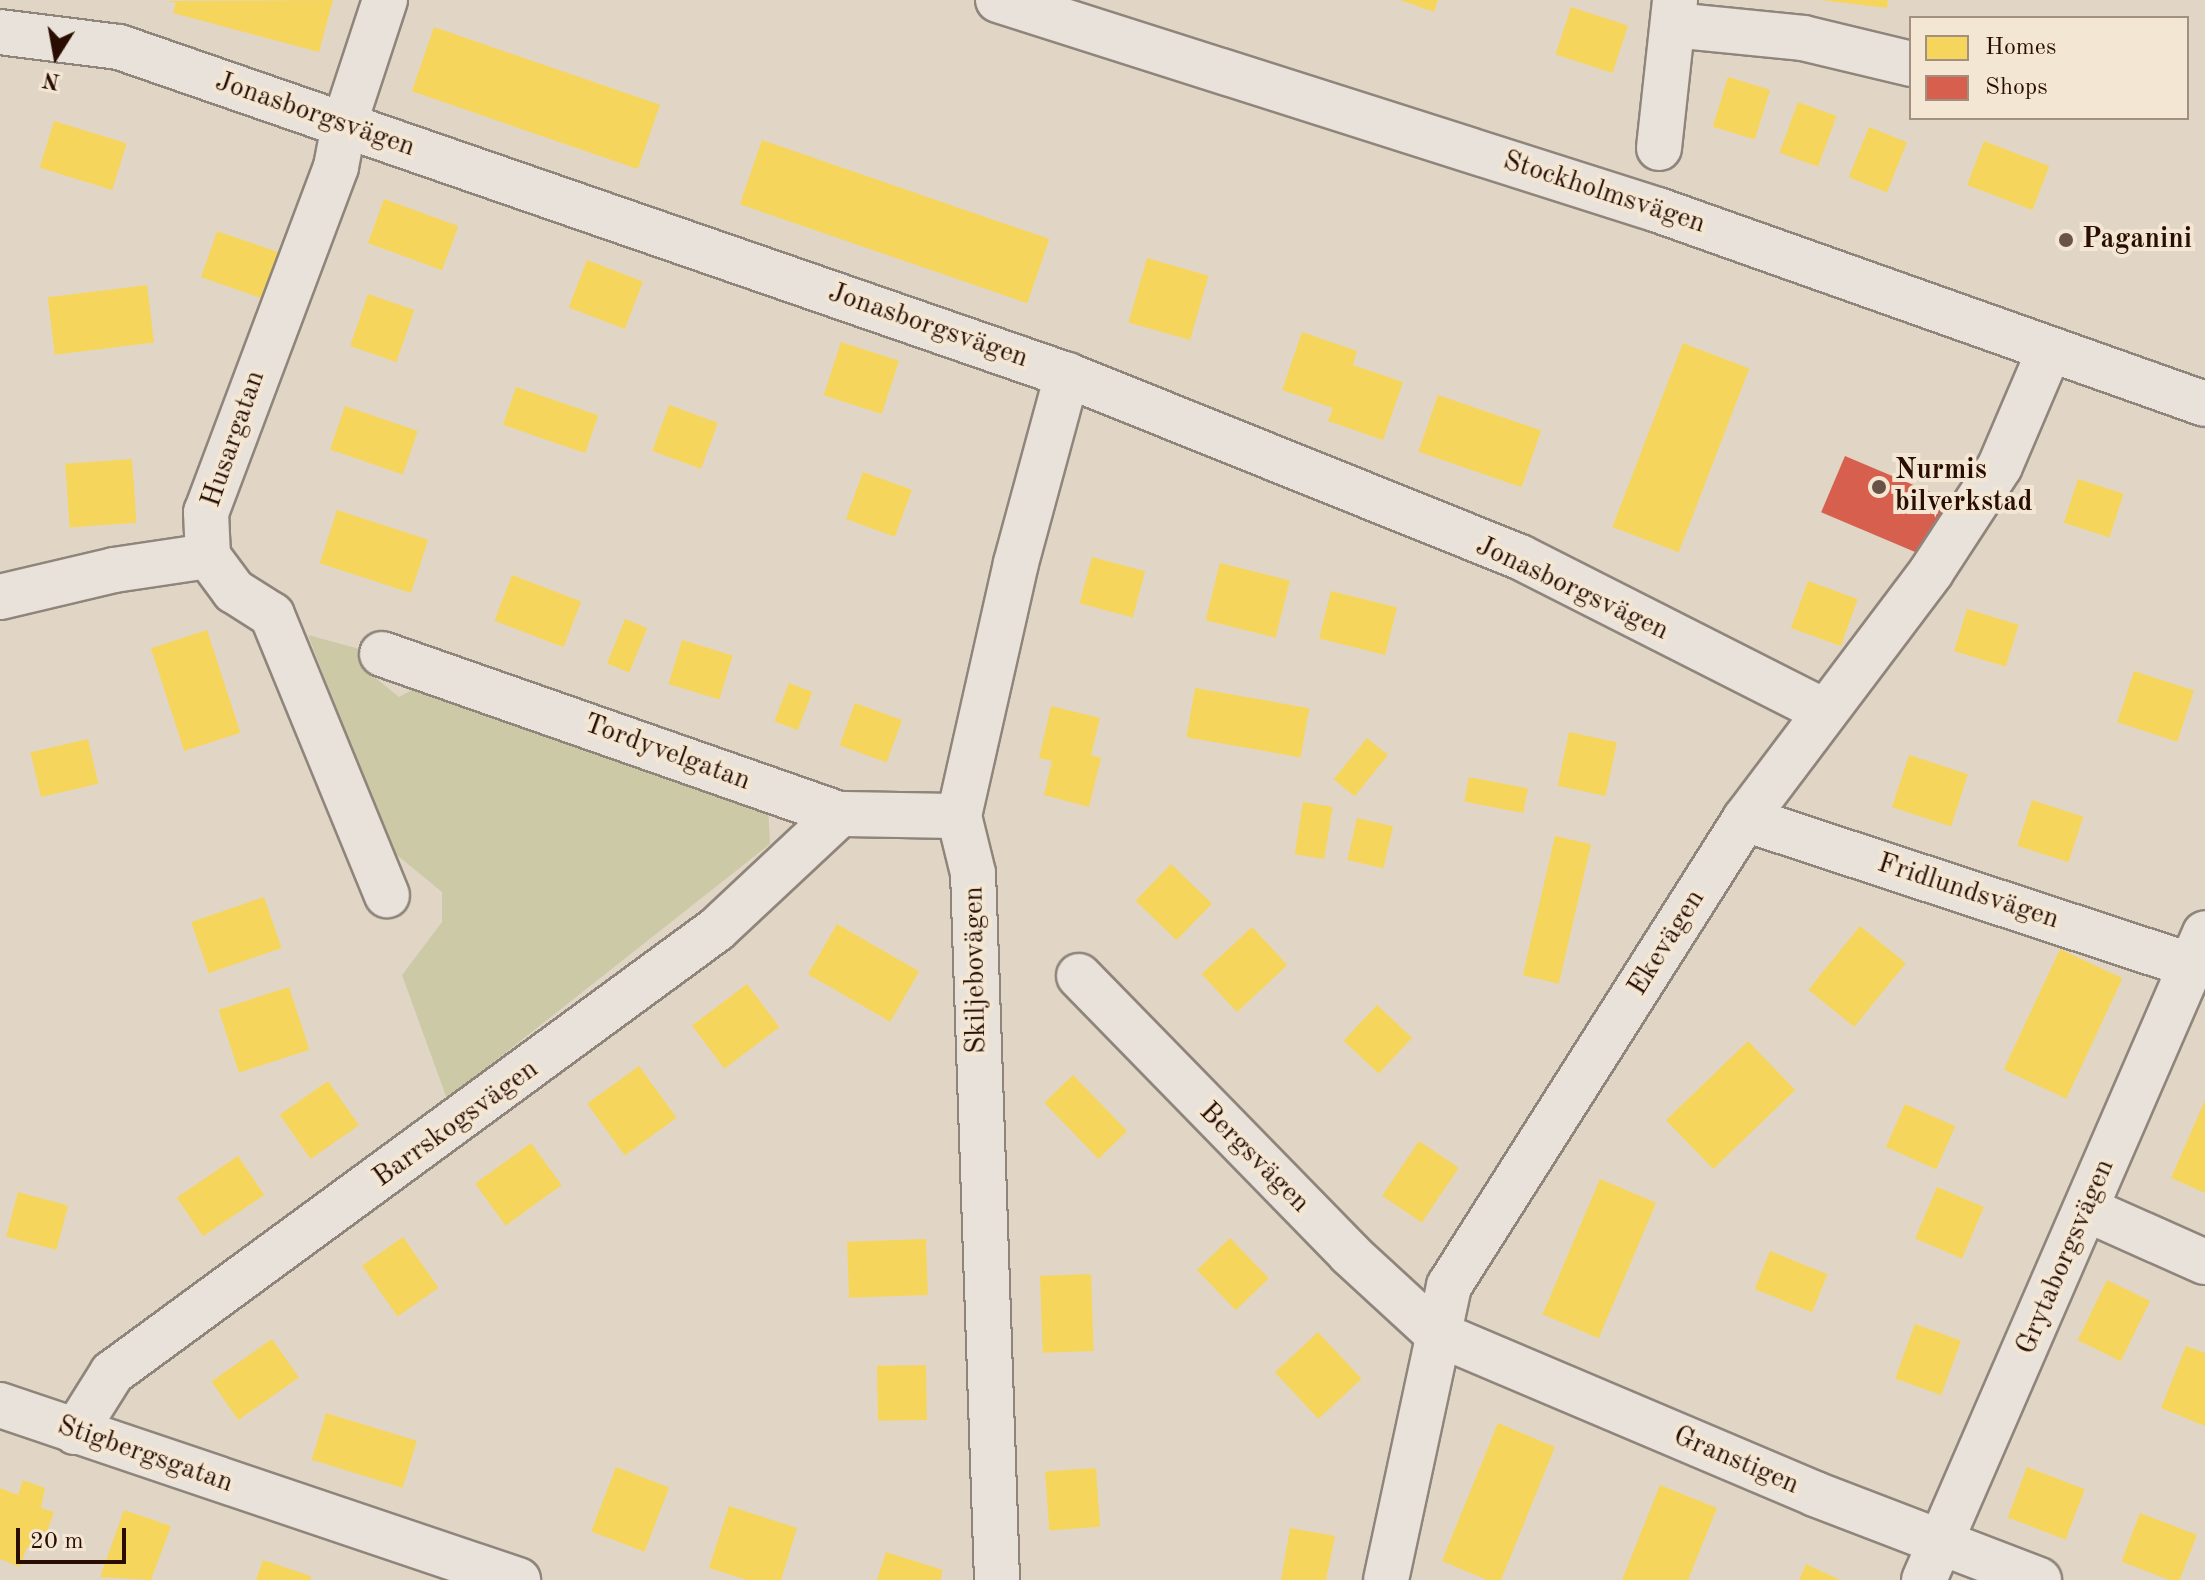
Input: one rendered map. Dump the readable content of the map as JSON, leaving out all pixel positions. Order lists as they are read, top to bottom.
{
  "streets": {
    "street": [
      "Jonasborgsvägen",
      "Stockholmsvägen",
      "Husargatan",
      "Tordyvelgatan",
      "Fridlundsvägen",
      "Ekevägen",
      "Skiljebovägen",
      "Barrskogsvägen",
      "Bergsvägen",
      "Grytaborgsvägen",
      "Stigbergsgatan",
      "Granstigen"
    ]
  },
  "crossings": [
    ["Jonasborgsvägen", "Husargatan"],
    ["Jonasborgsvägen", "Ekevägen"],
    ["Jonasborgsvägen", "Skiljebovägen"],
    ["Stockholmsvägen", "Ekevägen"],
    ["Tordyvelgatan", "Skiljebovägen"],
    ["Tordyvelgatan", "Barrskogsvägen"],
    ["Fridlundsvägen", "Ekevägen"],
    ["Fridlundsvägen", "Grytaborgsvägen"],
    ["Ekevägen", "Bergsvägen"],
    ["Ekevägen", "Granstigen"],
    ["Barrskogsvägen", "Stigbergsgatan"],
    ["Bergsvägen", "Granstigen"],
    ["Grytaborgsvägen", "Granstigen"]
  ],
  "places": ["Paganini", "Nurmis bilverkstad"],
  "legend": ["Homes", "Shops"],
  "scale_bar": "20 m",
  "north": "bottom"
}
